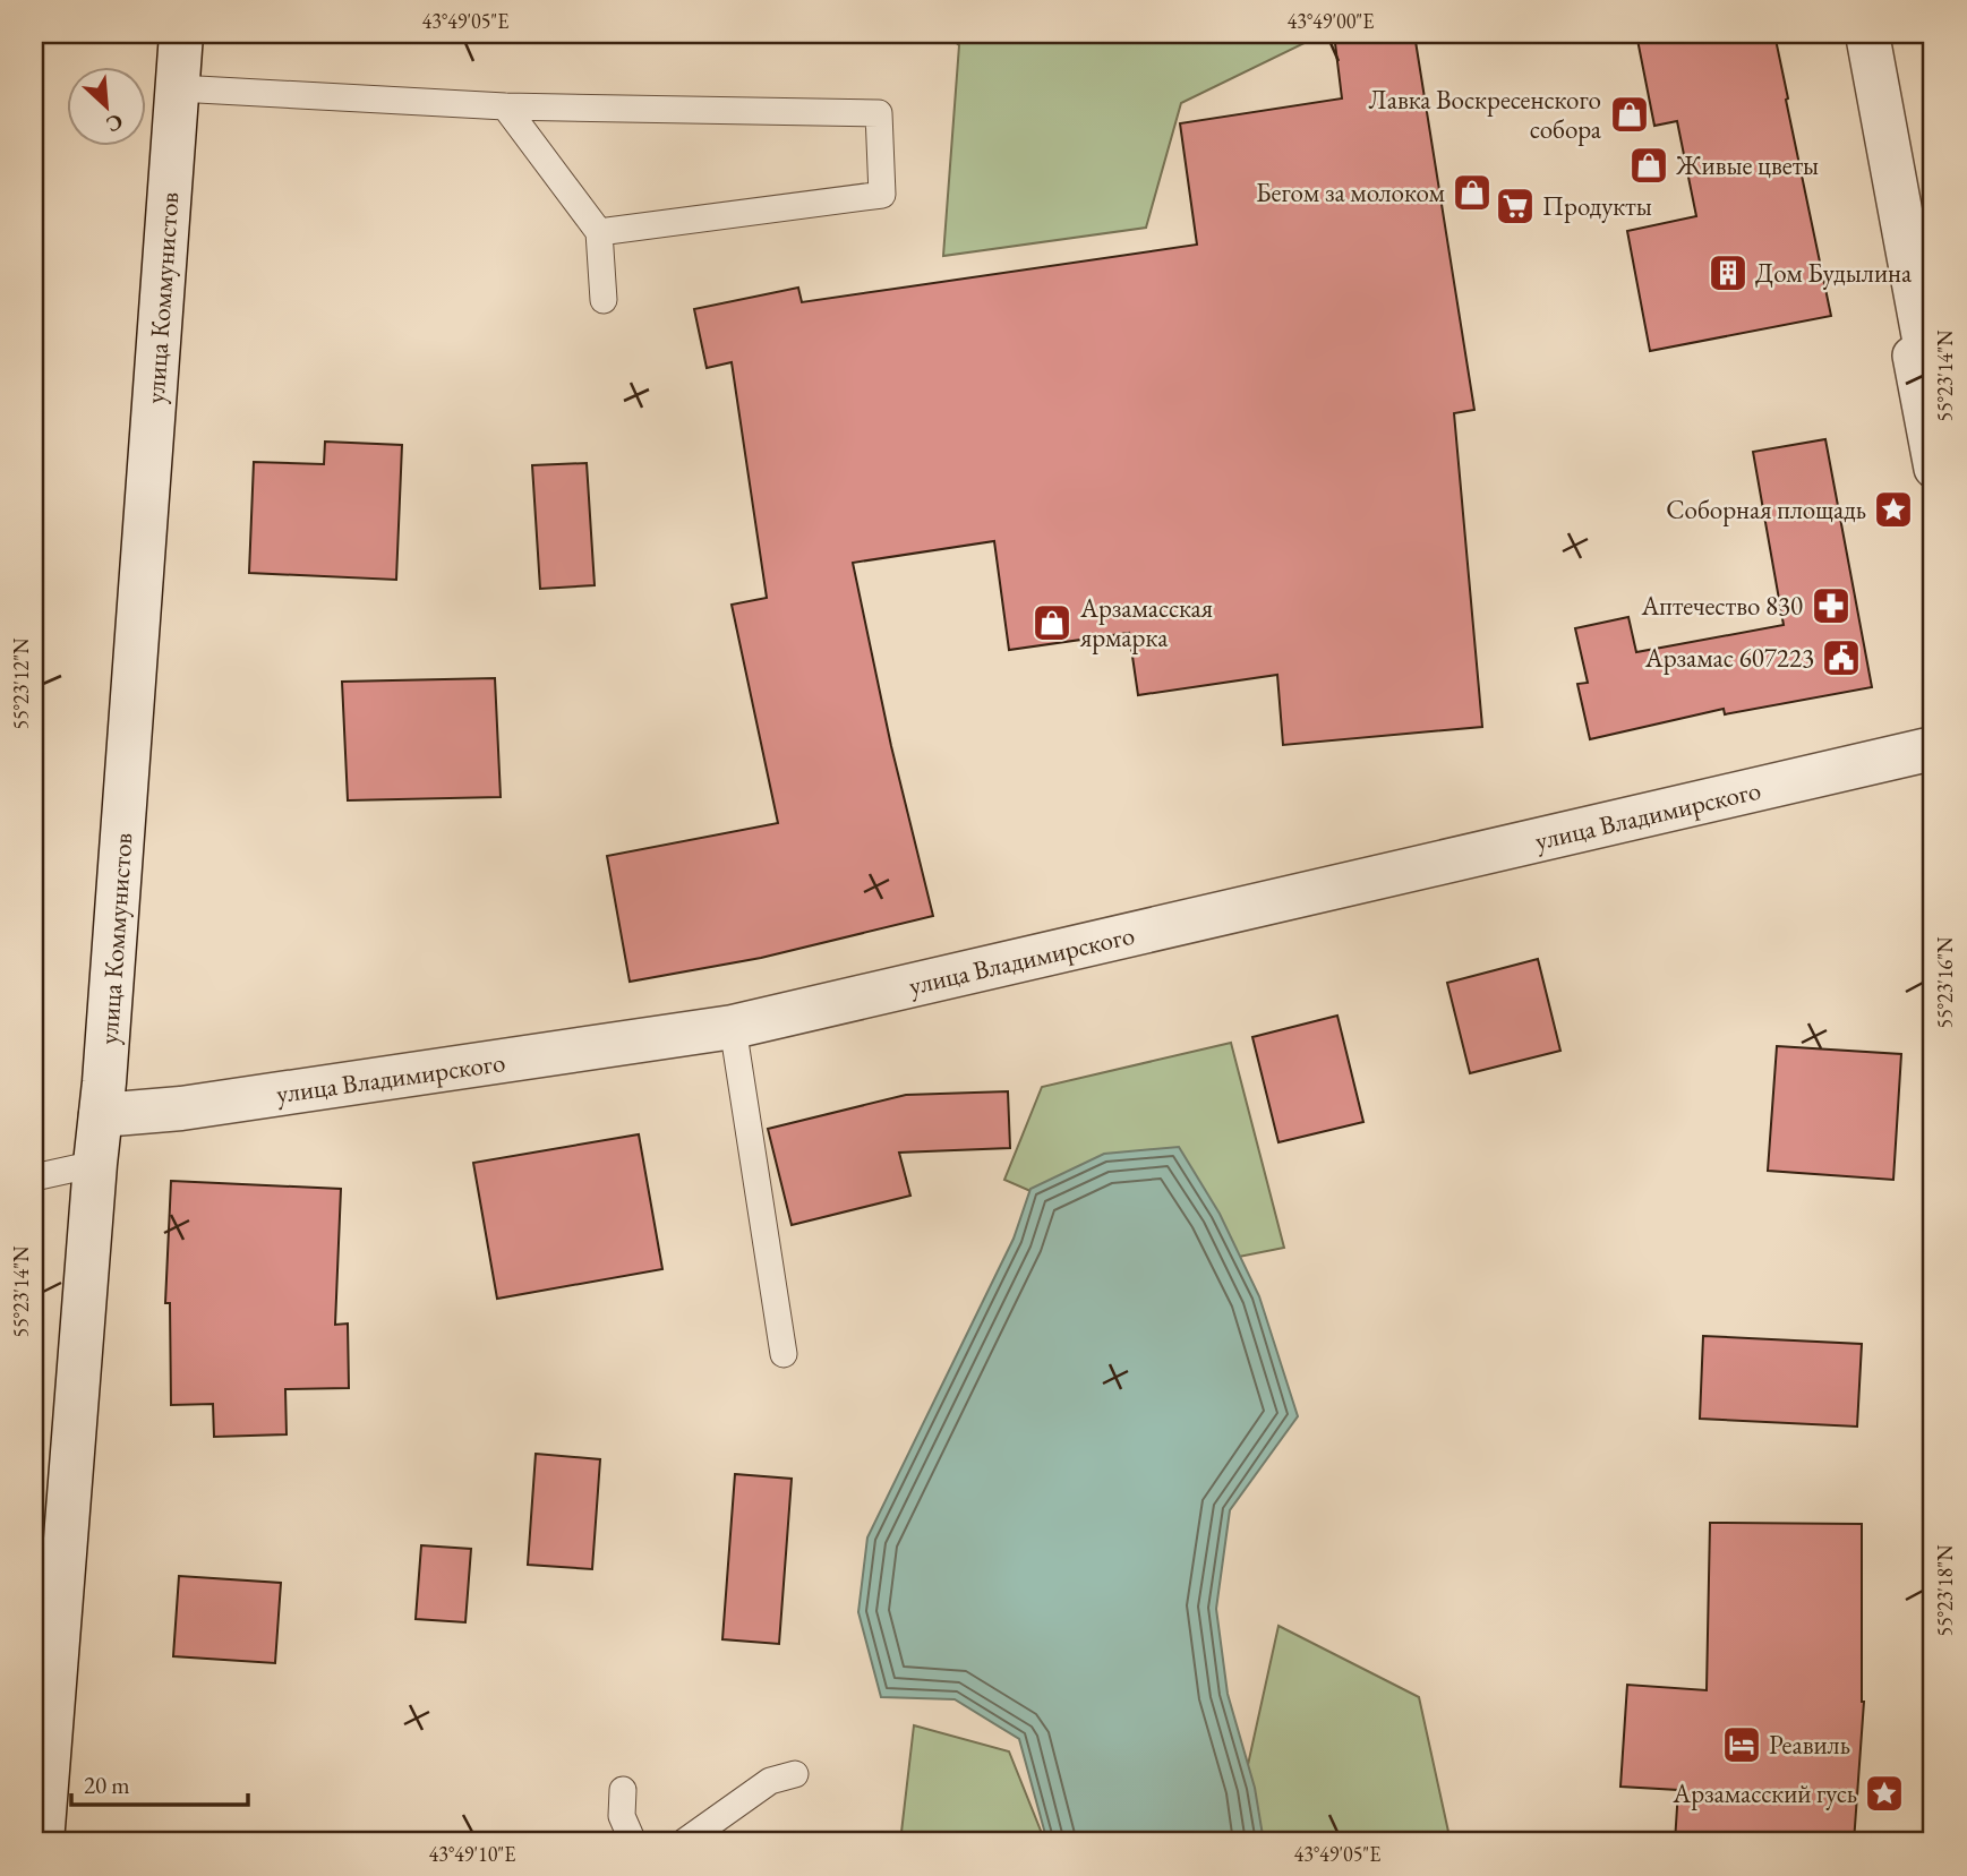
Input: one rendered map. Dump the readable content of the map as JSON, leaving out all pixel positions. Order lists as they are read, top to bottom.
{
  "streets": {
    "street": ["улица Коммунистов", "улица Владимирского"]
  },
  "crossings": [
    ["улица Коммунистов", "улица Владимирского"]
  ],
  "places": {
    "shop": [
      "Лавка Воскресенского собора",
      "Живые цветы",
      "Бегом за молоком",
      "Арзамасская ярмарка"
    ],
    "supermarket": ["Продукты"],
    "building": ["Дом Будылина"],
    "place": ["Соборная площадь", "Арзамасский гусь"],
    "pharmacy": ["Аптечество 830"],
    "public building": ["Арзамас 607223"],
    "hotel": ["Реавиль"]
  },
  "scale_bar": "20 m",
  "north": "bottom right",
  "coordinates": [
    "43°49'05\"E",
    "43°49'00\"E",
    "55°23'14\"N",
    "55°23'12\"N",
    "55°23'16\"N",
    "55°23'18\"N",
    "43°49'10\"E"
  ]
}
